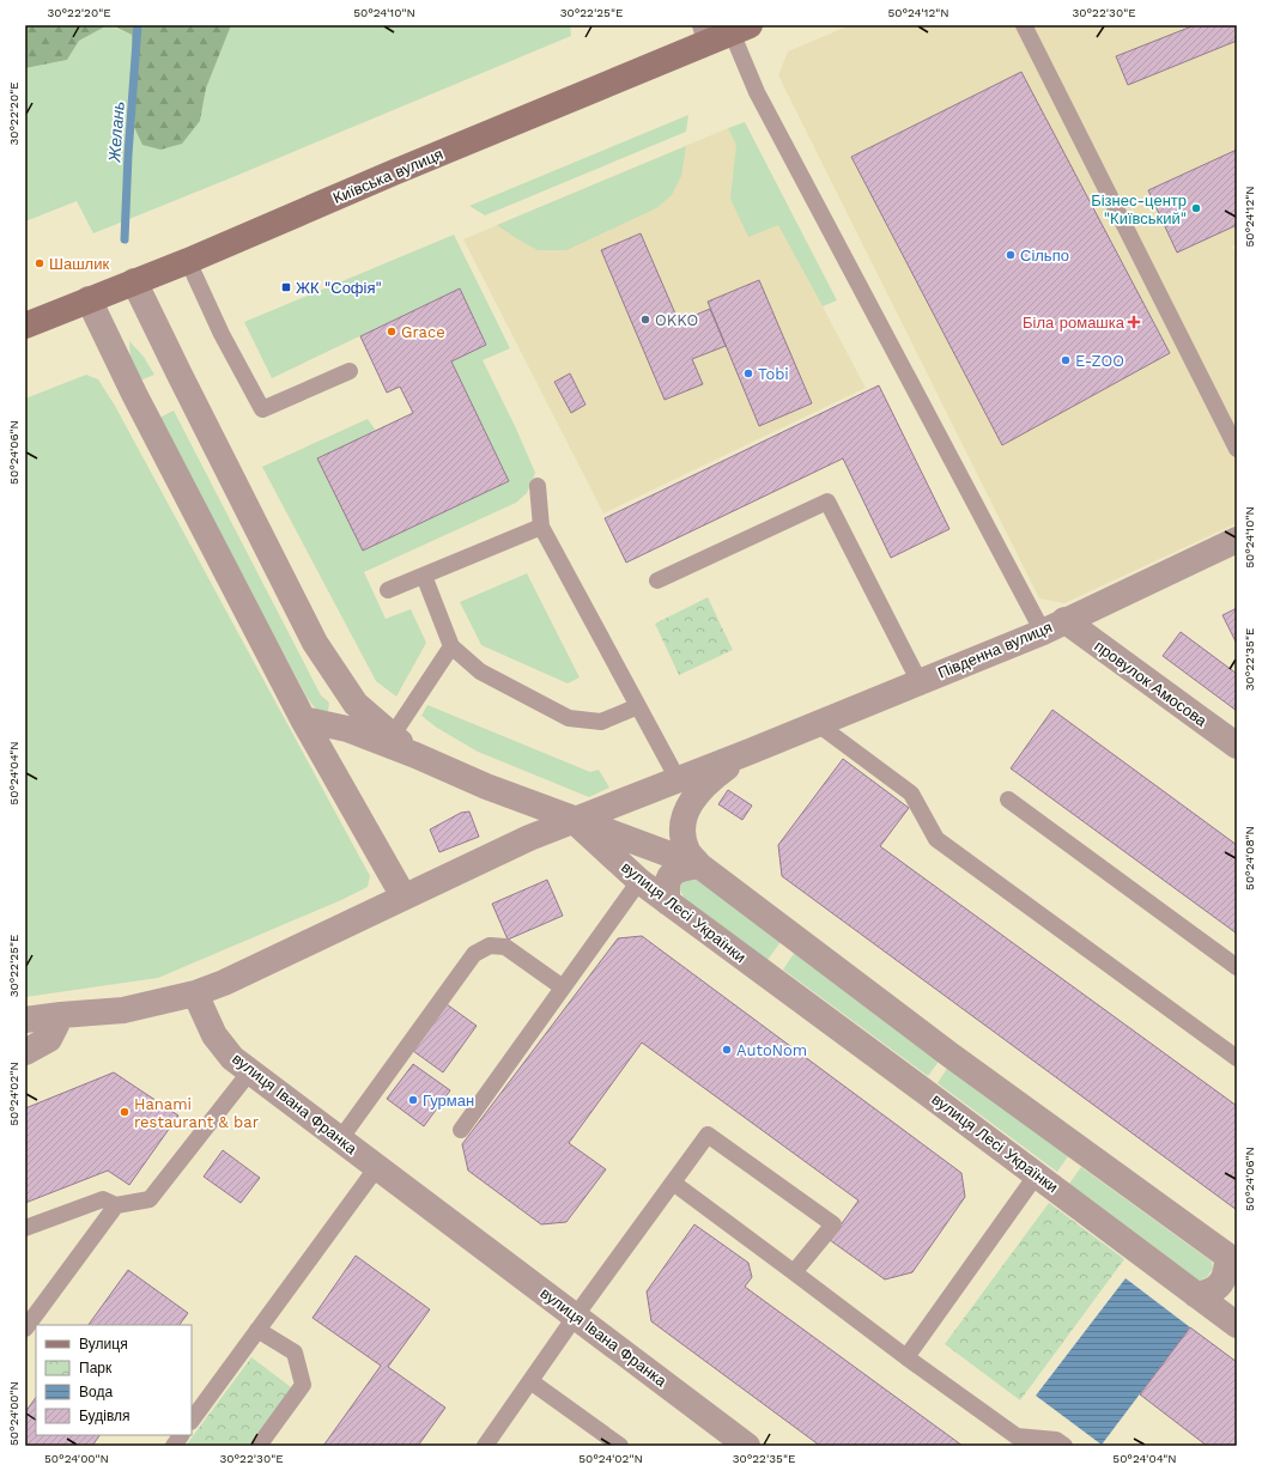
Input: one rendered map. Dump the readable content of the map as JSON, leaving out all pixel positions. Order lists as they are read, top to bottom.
{
  "streets": {
    "main road": ["Київська вулиця"],
    "street": [
      "Південна вулиця",
      "провулок Амосова",
      "вулиця Лесі Українки",
      "вулиця Івана Франка"
    ]
  },
  "crossings": [
    ["Південна вулиця", "провулок Амосова"],
    ["Південна вулиця", "вулиця Лесі Українки"]
  ],
  "water": ["Желань"],
  "places": {
    "other": [
      "Бізнес-центр \"Київський\"",
      "Сільпо",
      "Шашлик",
      "OKKO",
      "Grace",
      "E-ZOO",
      "Tobi",
      "AutoNom",
      "Гурман",
      "Hanami restaurant & bar"
    ],
    "transit": ["ЖК \"Софія\""],
    "health": ["Біла ромашка"]
  },
  "legend": [
    "Вулиця",
    "Парк",
    "Вода",
    "Будівля"
  ],
  "coordinates": [
    "30°22'20\"E",
    "50°24'10\"N",
    "30°22'25\"E",
    "50°24'12\"N",
    "30°22'30\"E",
    "50°24'06\"N",
    "30°22'35\"E",
    "50°24'04\"N",
    "50°24'08\"N",
    "50°24'02\"N",
    "50°24'00\"N"
  ]
}
